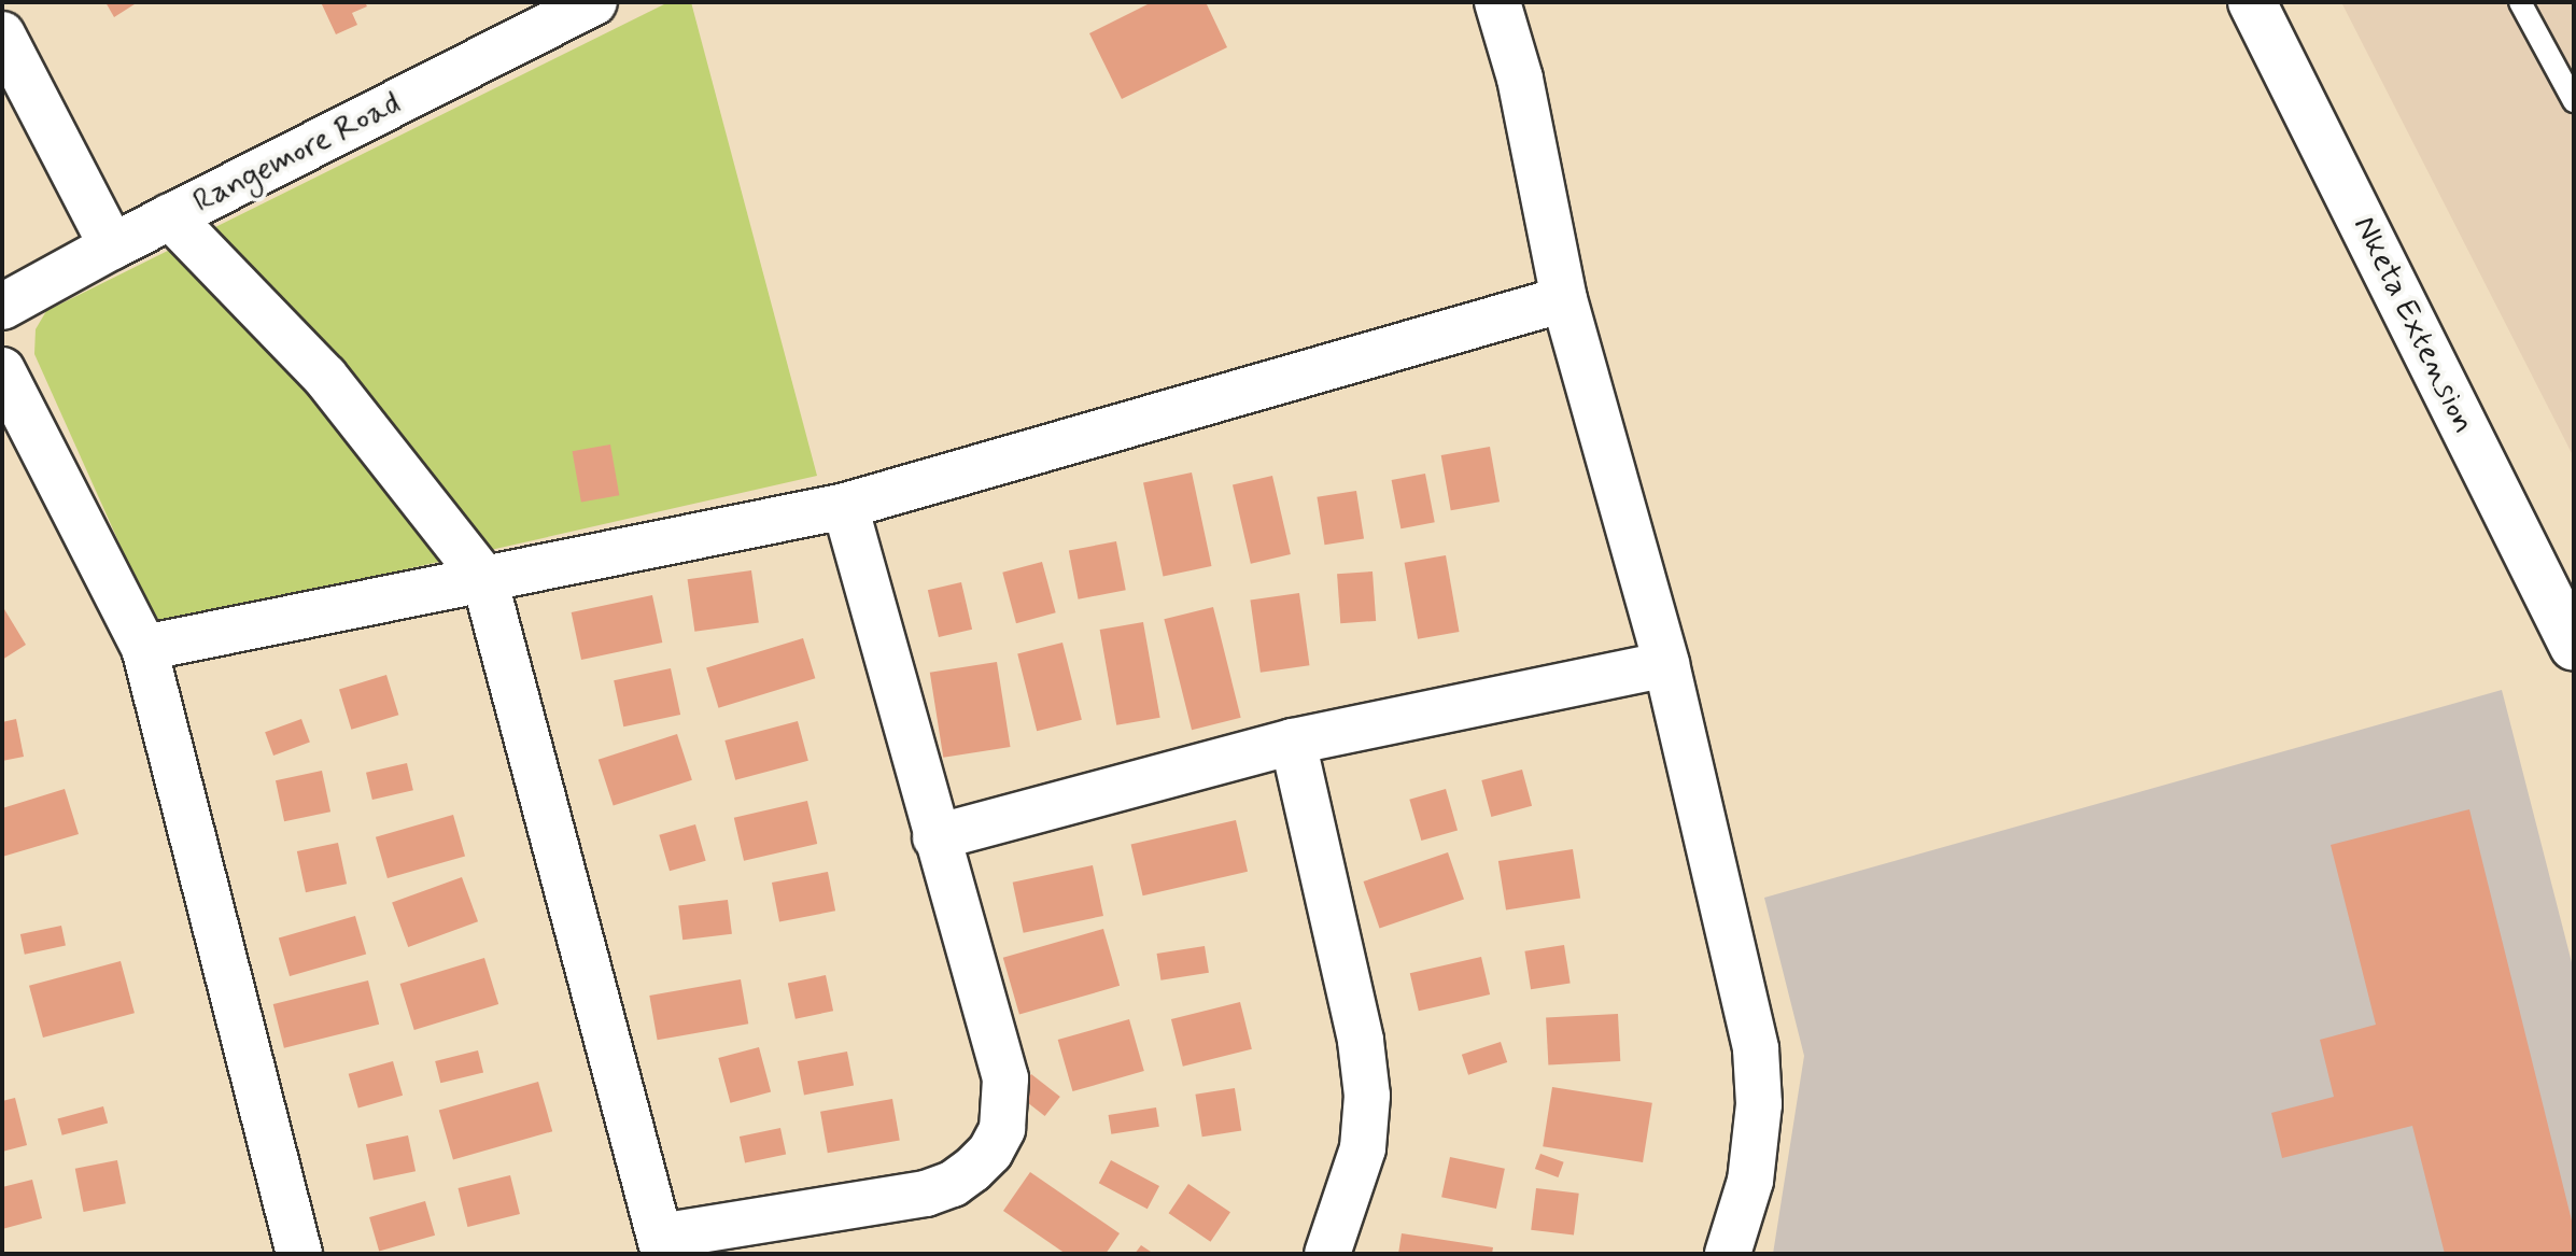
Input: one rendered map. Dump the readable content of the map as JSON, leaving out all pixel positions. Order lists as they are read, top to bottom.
{
  "streets": {
    "street": ["Rangemore Road", "Nketa Extension"]
  }
}
